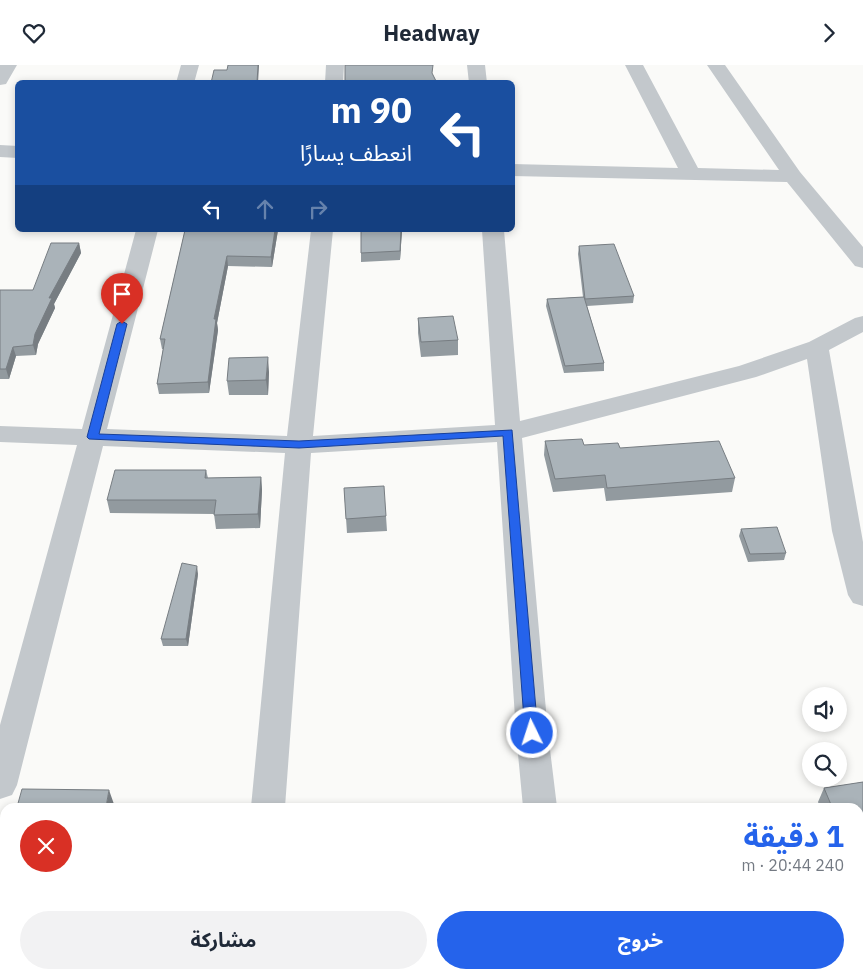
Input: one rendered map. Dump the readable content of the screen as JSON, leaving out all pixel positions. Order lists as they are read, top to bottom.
{
  "page": {
    "header": "Headway",
    "turn": ["90 m", "انعطف يسارًا"],
    "heading": ["1 دقيقة", "240 m · 20:44"],
    "buttons": ["خروج", "مشاركة"]
  }
}
